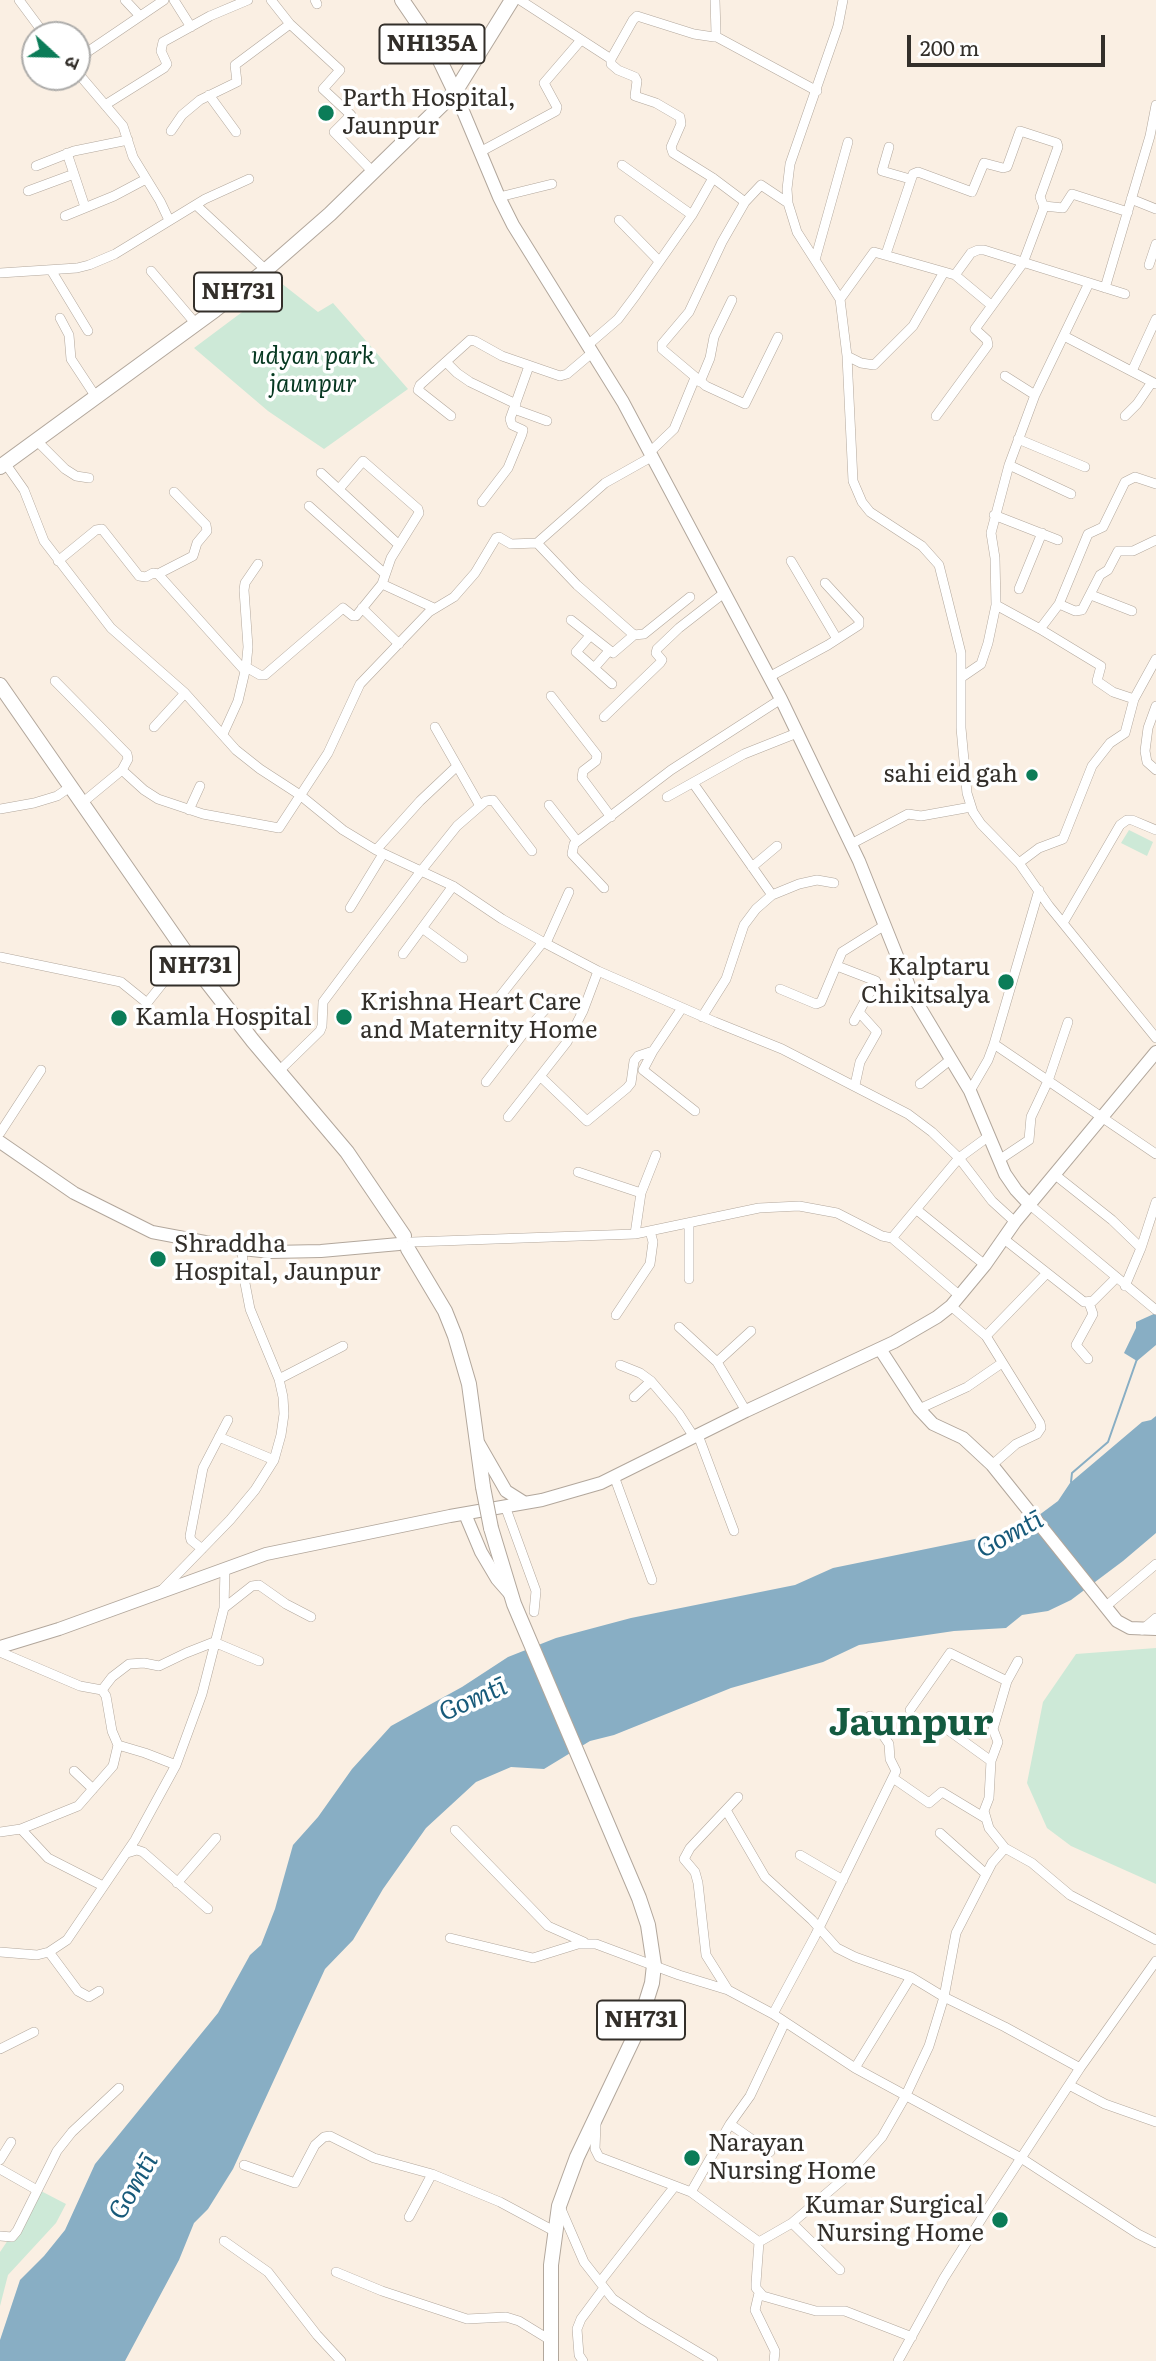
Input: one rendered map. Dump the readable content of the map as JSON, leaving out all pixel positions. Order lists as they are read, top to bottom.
{
  "streets": {
    "highway": ["NH135A", "NH731"]
  },
  "crossings": [
    ["NH135A", "NH731"]
  ],
  "districts": ["Jaunpur"],
  "water": ["Gomtī"],
  "parks": ["udyan park jaunpur"],
  "places": [
    "Parth Hospital, Jaunpur",
    "sahi eid gah",
    "Kalptaru Chikitsalya",
    "Krishna Heart Care and Maternity Home",
    "Kamla Hospital",
    "Shraddha Hospital, Jaunpur",
    "Narayan Nursing Home",
    "Kumar Surgical Nursing Home"
  ],
  "scale_bar": "200 m",
  "north": "right"
}
